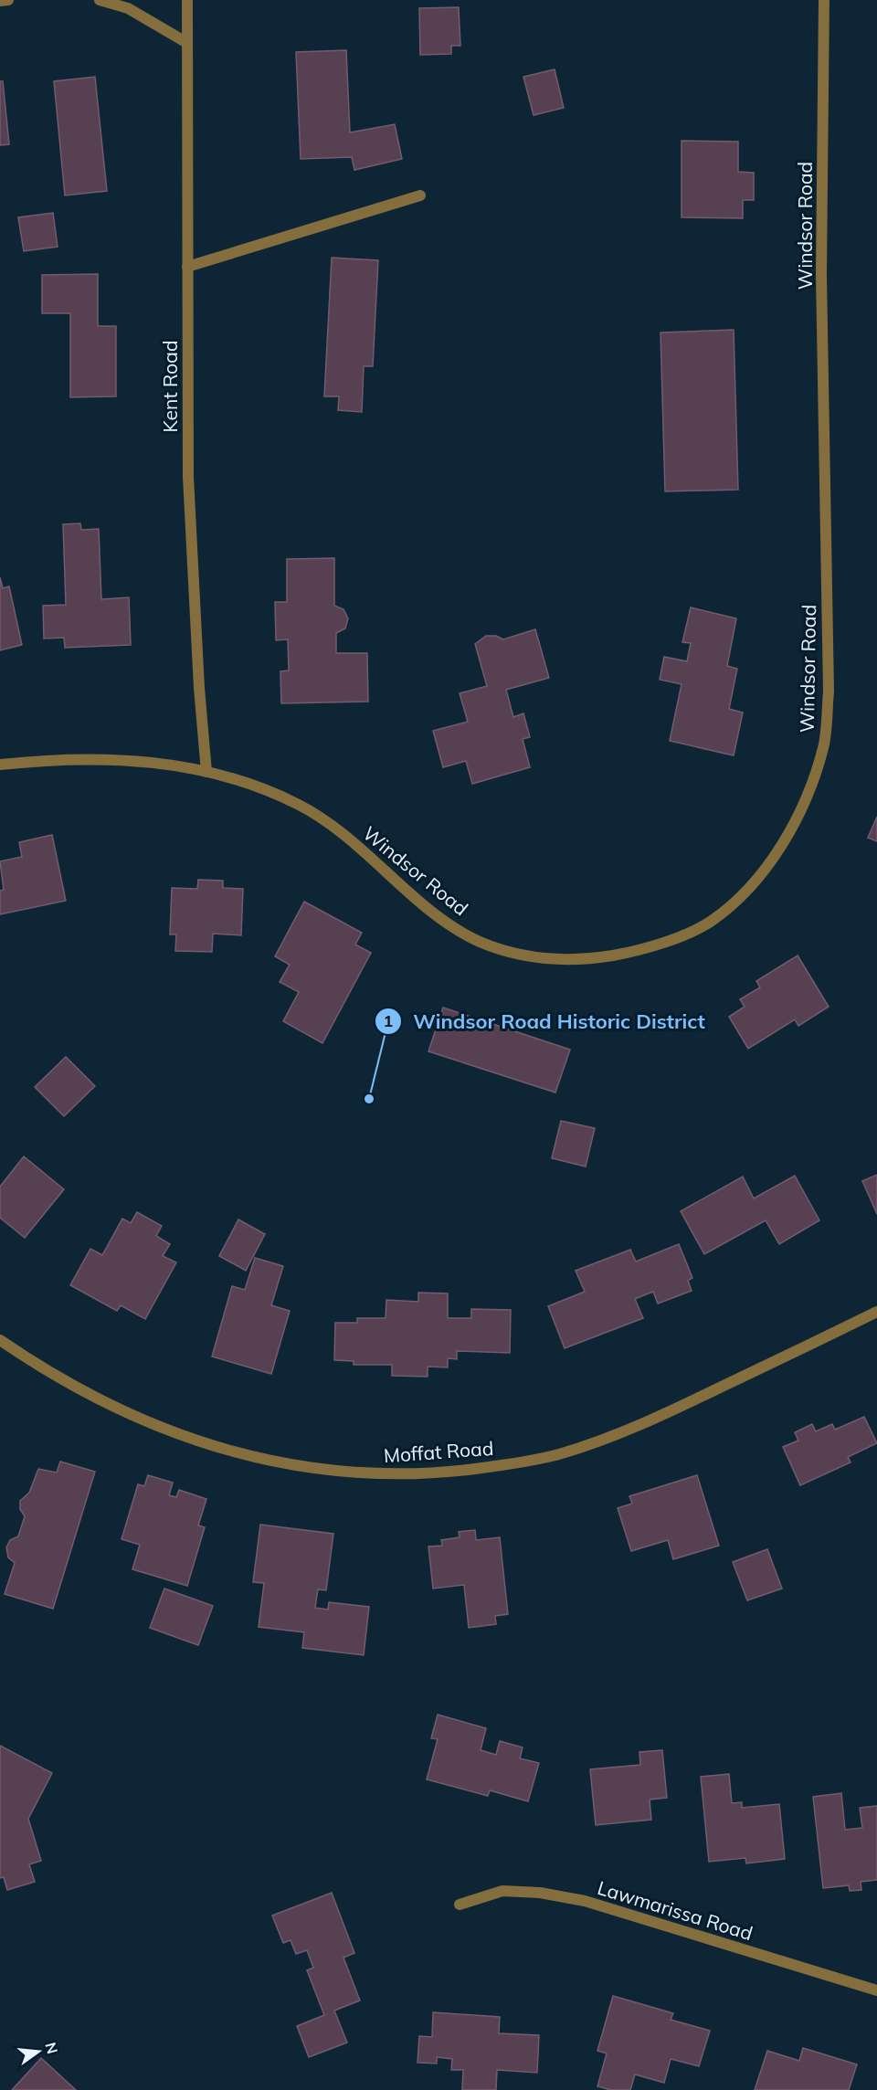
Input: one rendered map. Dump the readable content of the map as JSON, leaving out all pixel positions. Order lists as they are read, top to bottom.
{
  "streets": {
    "street": [
      "Windsor Road",
      "Kent Road",
      "Moffat Road",
      "Lawmarissa Road"
    ]
  },
  "crossings": [
    ["Windsor Road", "Kent Road"]
  ],
  "places": ["Windsor Road Historic District"],
  "north": "right"
}
